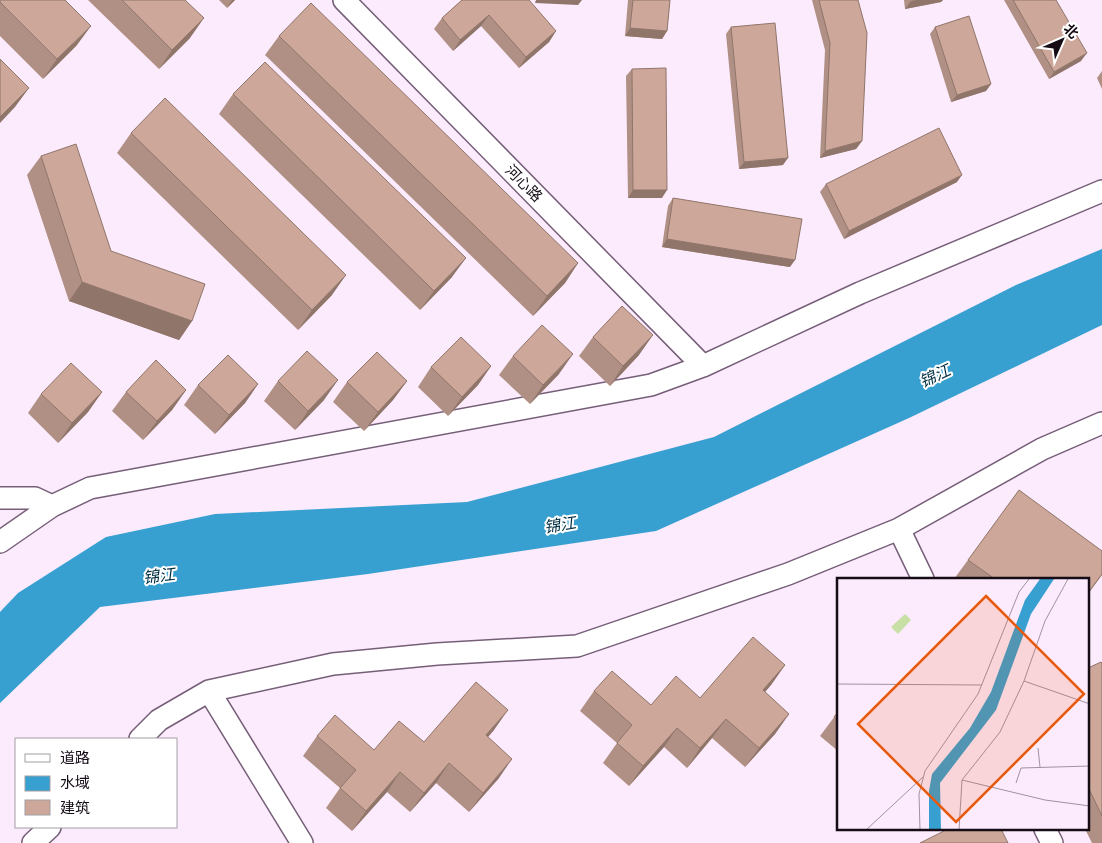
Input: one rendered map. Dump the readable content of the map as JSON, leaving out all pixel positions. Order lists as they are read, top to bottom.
{
  "streets": {
    "street": ["河心路"]
  },
  "water": ["锦江"],
  "legend": ["道路", "水域", "建筑"],
  "north": "top right"
}
